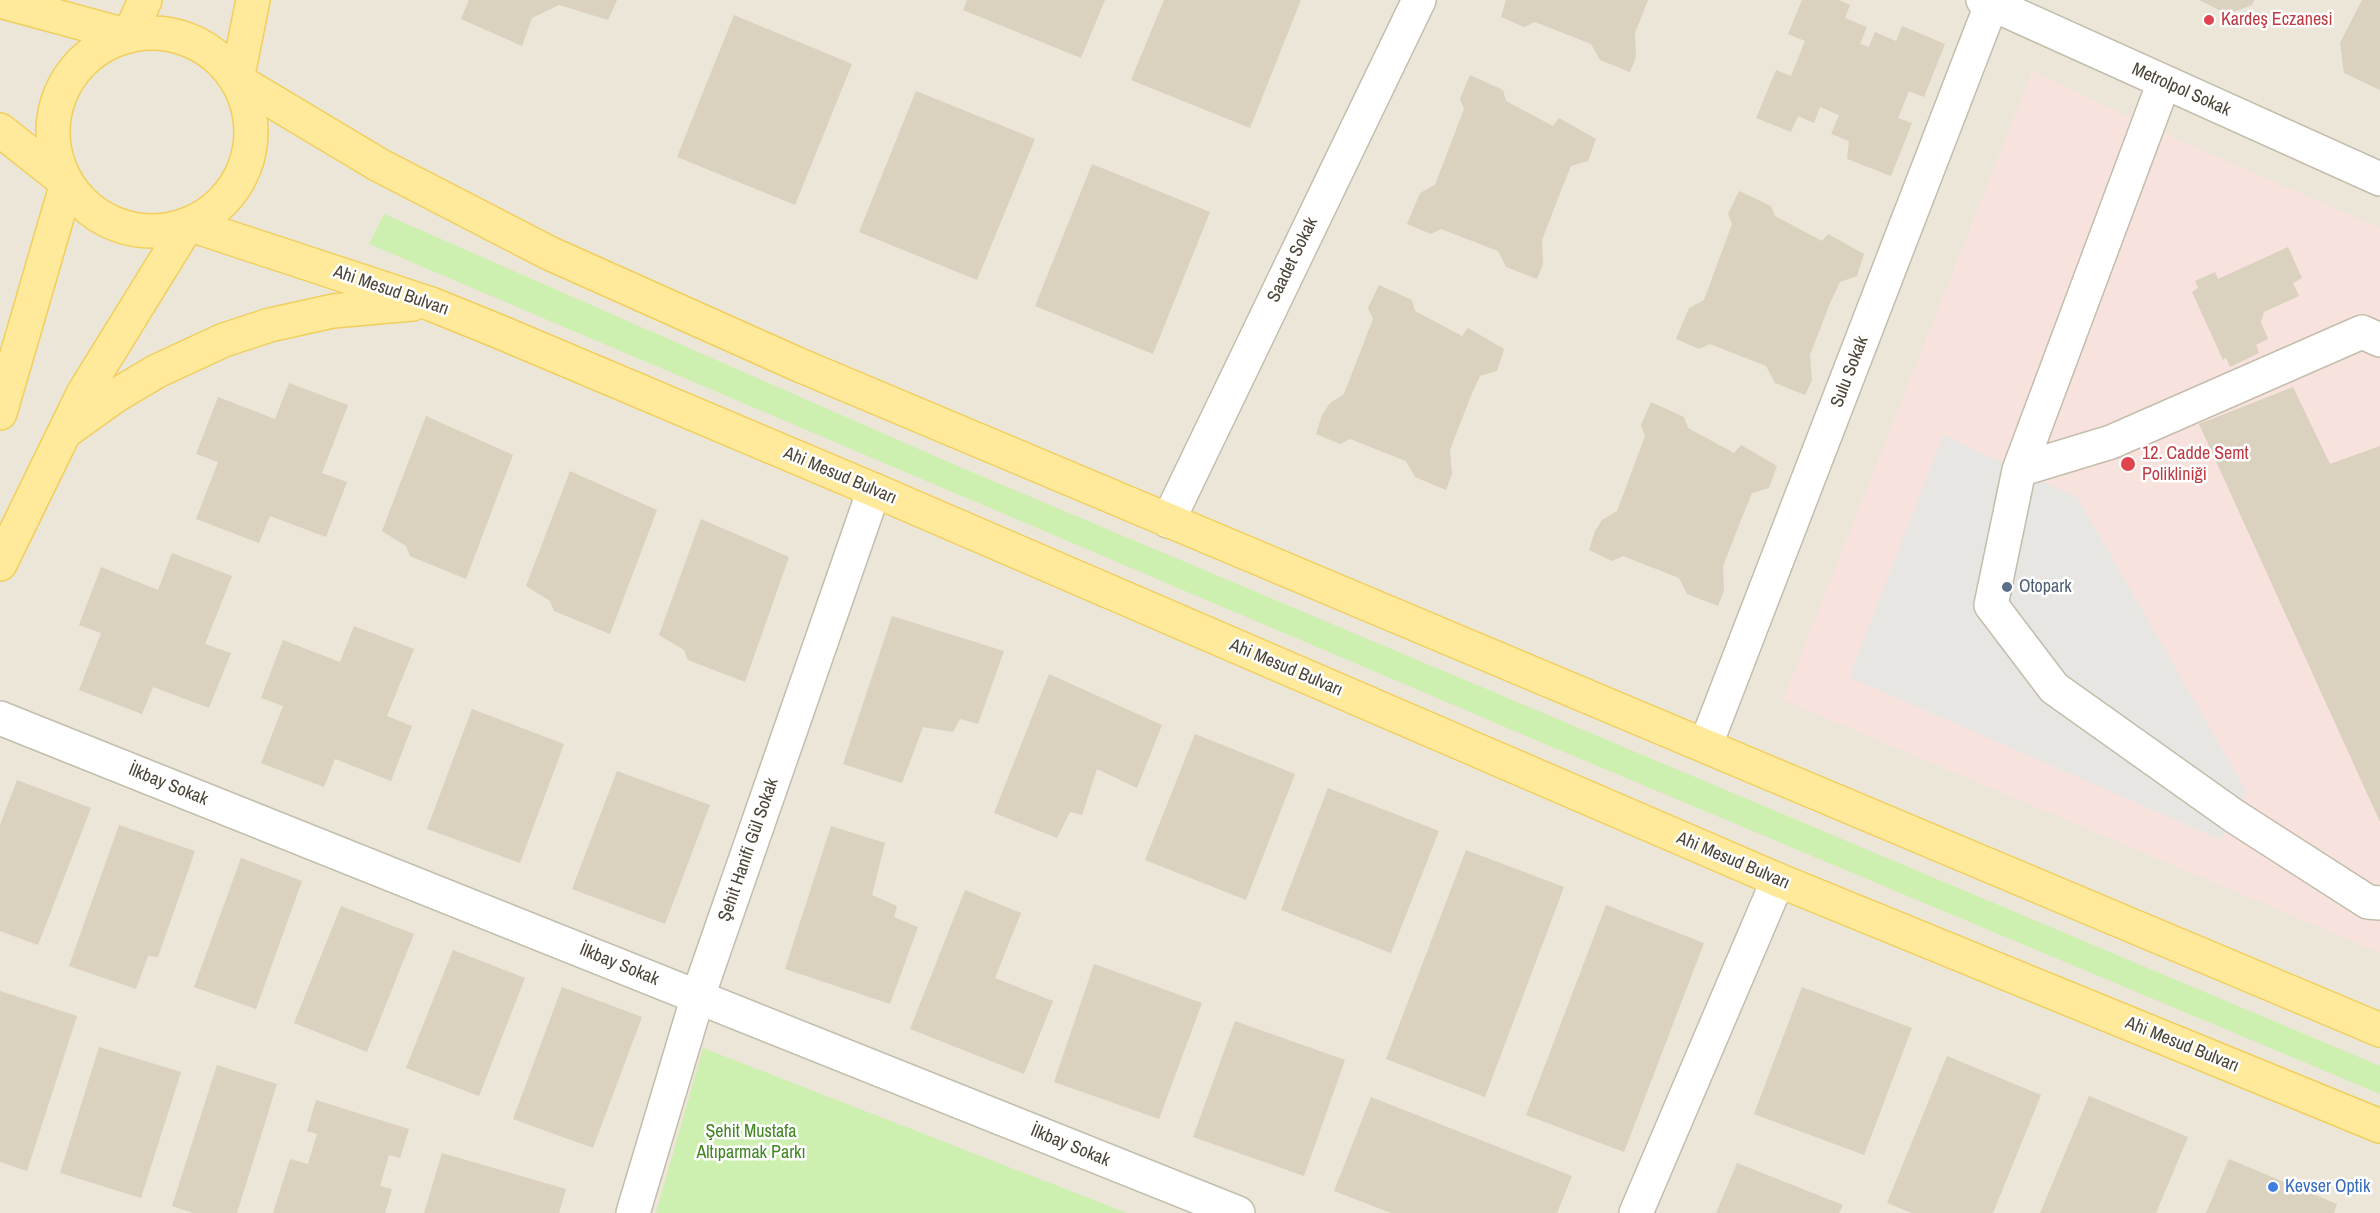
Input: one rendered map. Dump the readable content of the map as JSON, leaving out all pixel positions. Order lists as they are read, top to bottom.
{
  "streets": {
    "main road": ["Ahi Mesud Bulvarı"],
    "street": [
      "Metrolpol Sokak",
      "Saadet Sokak",
      "Sulu Sokak",
      "İlkbay Sokak",
      "Şehit Hanifi Gül Sokak"
    ]
  },
  "crossings": [
    ["Metrolpol Sokak", "Sulu Sokak"],
    ["Saadet Sokak", "Ahi Mesud Bulvarı"],
    ["Ahi Mesud Bulvarı", "Sulu Sokak"],
    ["Ahi Mesud Bulvarı", "Şehit Hanifi Gül Sokak"],
    ["İlkbay Sokak", "Şehit Hanifi Gül Sokak"]
  ],
  "parks": ["Şehit Mustafa Altıparmak Parkı"],
  "places": [
    "Kardeş Eczanesi",
    "12. Cadde Semt Polikliniği",
    "Otopark",
    "Kevser Optik"
  ]
}
